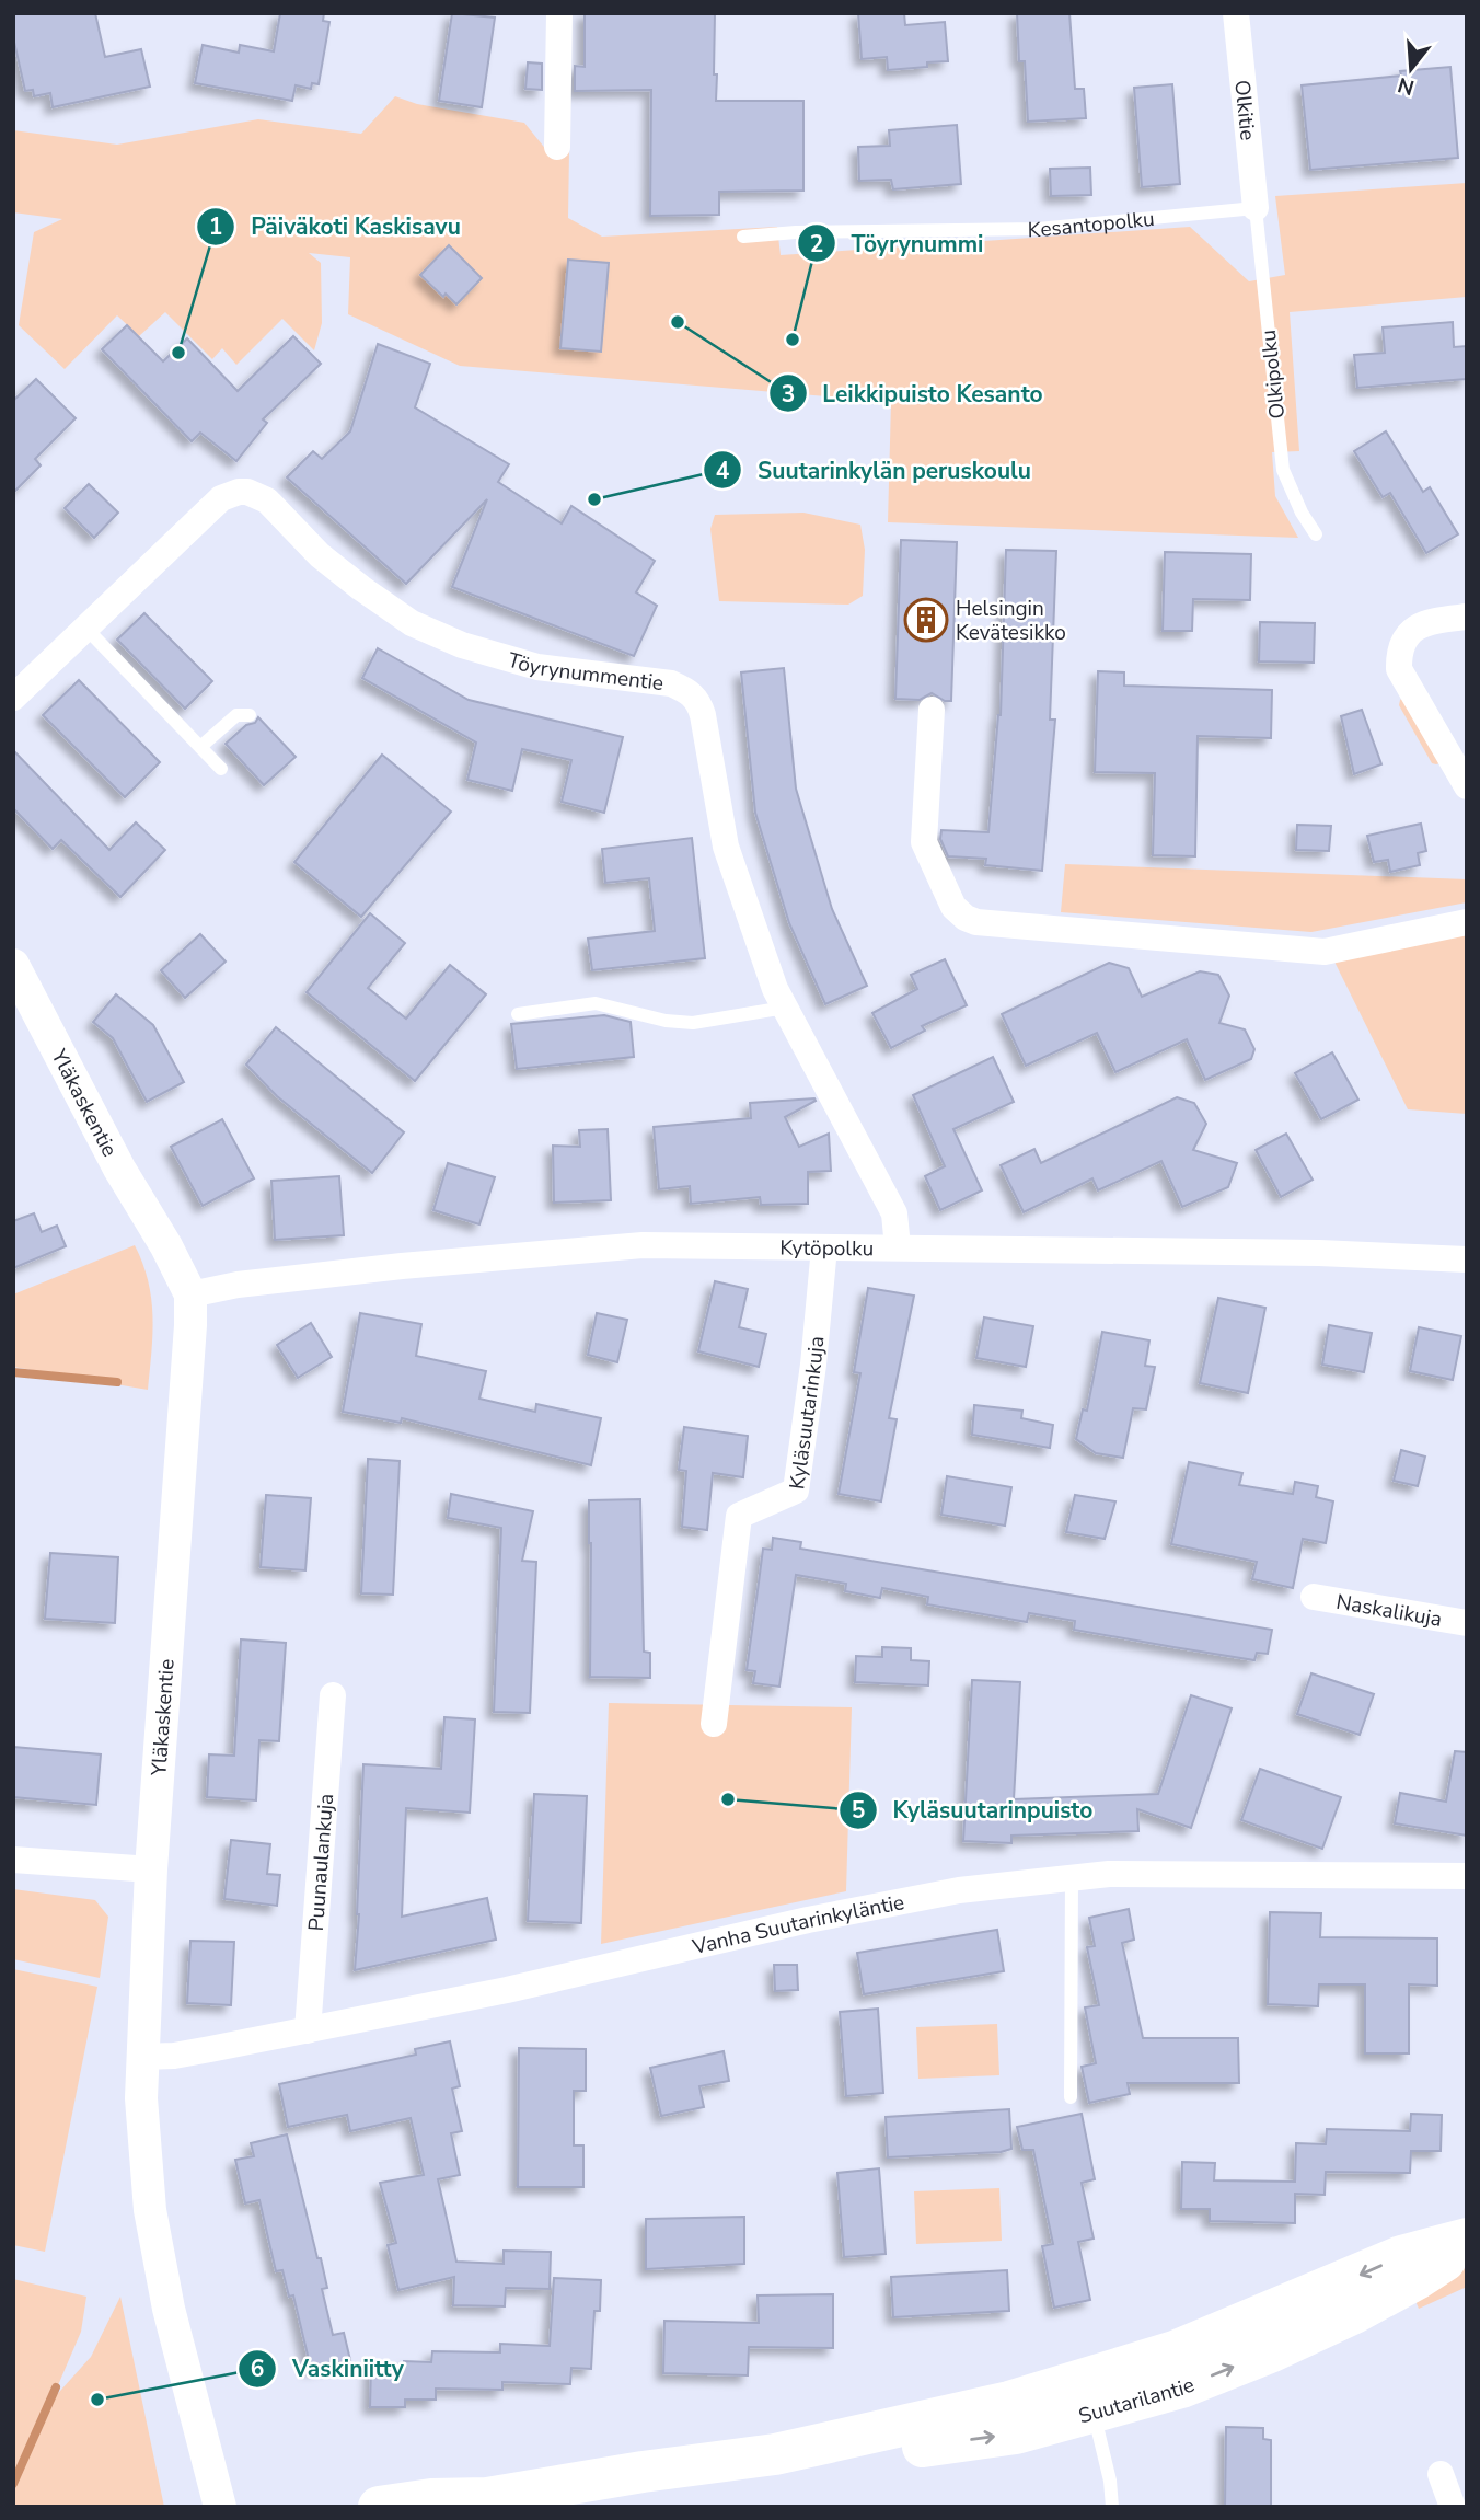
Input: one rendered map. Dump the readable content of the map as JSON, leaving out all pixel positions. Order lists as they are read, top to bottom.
{
  "streets": {
    "main road": ["Suutarilantie"],
    "street": [
      "Olkitie",
      "Töyrynummentie",
      "Yläkaskentie",
      "Kytöpolku",
      "Kyläsuutarinkuja",
      "Naskalikuja",
      "Puunaulankuja",
      "Vanha Suutarinkyläntie"
    ],
    "lane": ["Kesantopolku", "Olkipolku"]
  },
  "crossings": [
    ["Olkitie", "Kesantopolku"],
    ["Olkitie", "Olkipolku"],
    ["Kesantopolku", "Olkipolku"],
    ["Töyrynummentie", "Kytöpolku"],
    ["Yläkaskentie", "Kytöpolku"],
    ["Yläkaskentie", "Vanha Suutarinkyläntie"],
    ["Kytöpolku", "Kyläsuutarinkuja"],
    ["Puunaulankuja", "Vanha Suutarinkyläntie"]
  ],
  "places": {
    "other": [
      "Leikkipuisto Kesanto",
      "Töyrynummi",
      "Päiväkoti Kaskisavu",
      "Suutarinkylän peruskoulu",
      "Kyläsuutarinpuisto",
      "Vaskiniitty"
    ],
    "building": ["Helsingin Kevätesikko"]
  },
  "north": "bottom"
}
